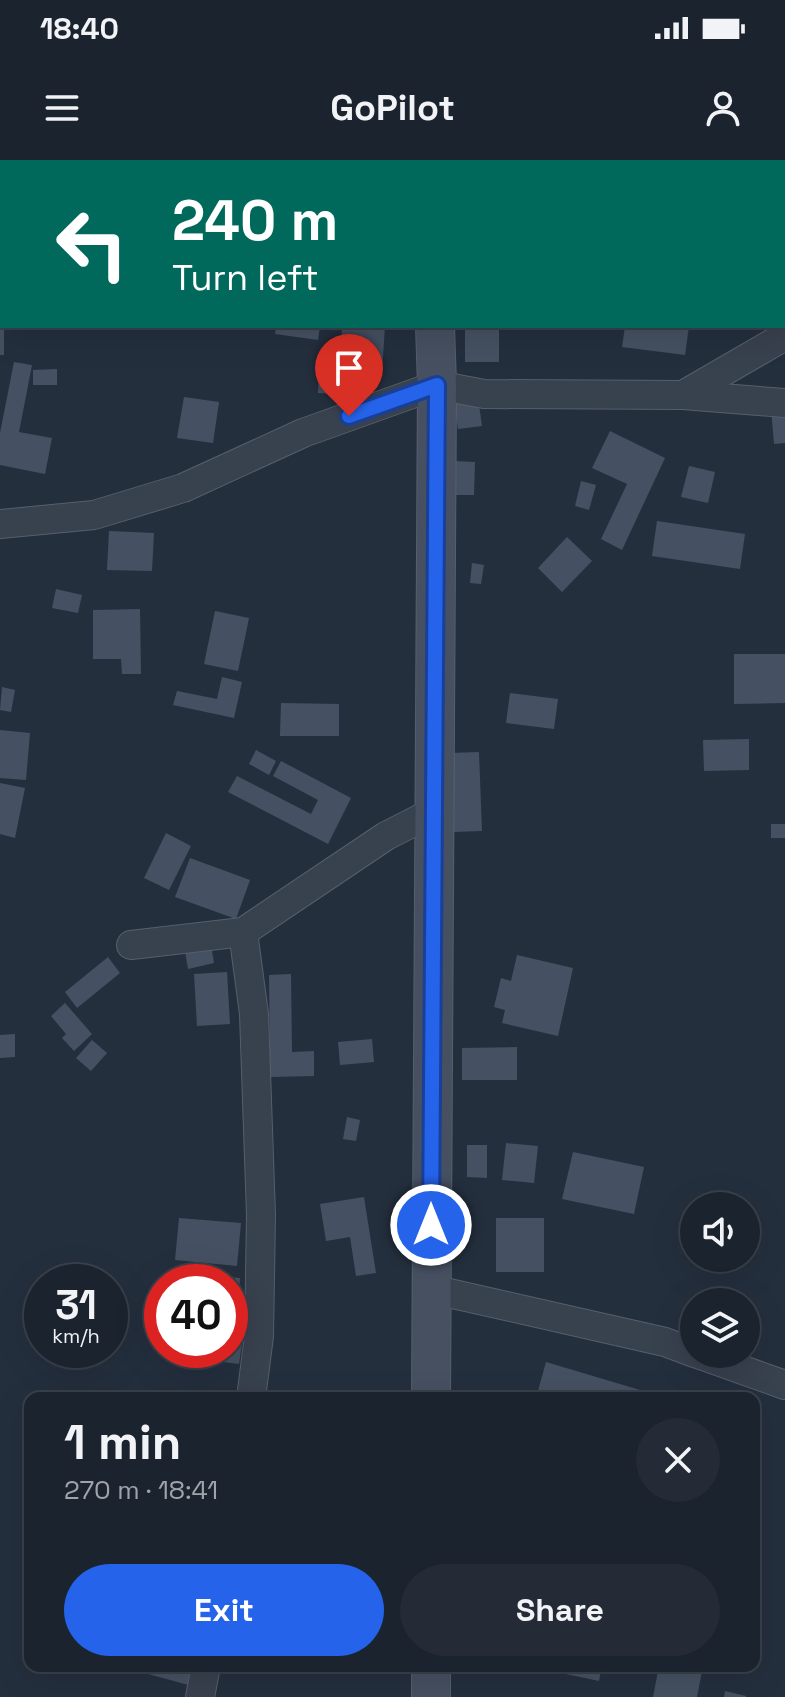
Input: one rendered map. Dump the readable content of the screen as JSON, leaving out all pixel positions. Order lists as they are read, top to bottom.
{
  "page": {
    "status": "18:40",
    "header": "GoPilot",
    "turn": ["240 m", "Turn left"],
    "speed": "31 km/h",
    "limit": "40",
    "heading": ["1 min", "270 m · 18:41"],
    "buttons": ["Exit", "Share"]
  }
}
